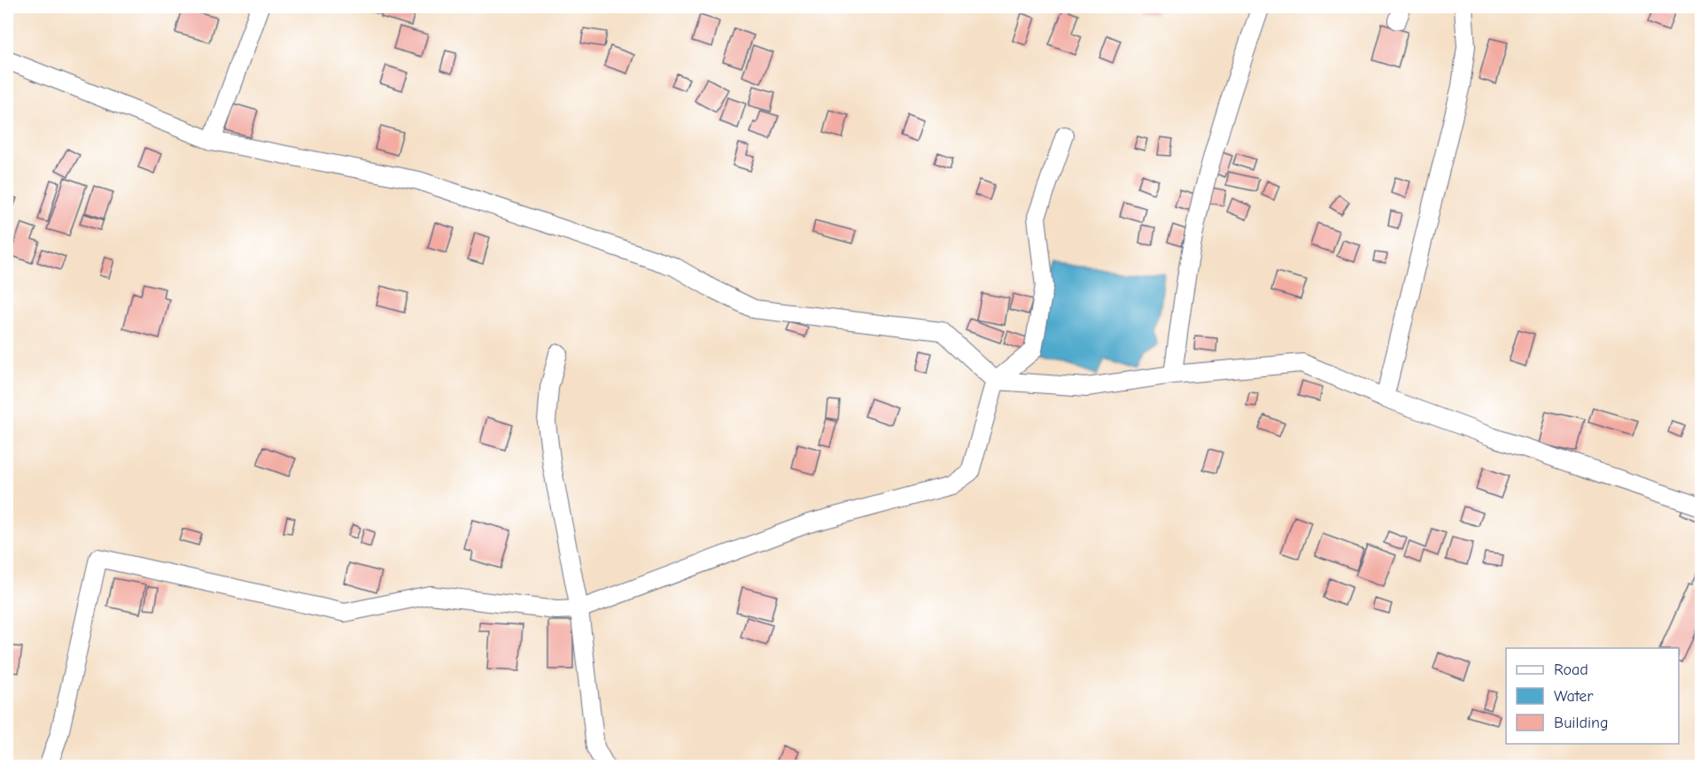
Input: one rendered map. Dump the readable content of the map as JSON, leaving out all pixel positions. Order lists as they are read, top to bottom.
{
  "legend": ["Road", "Water", "Building"]
}
